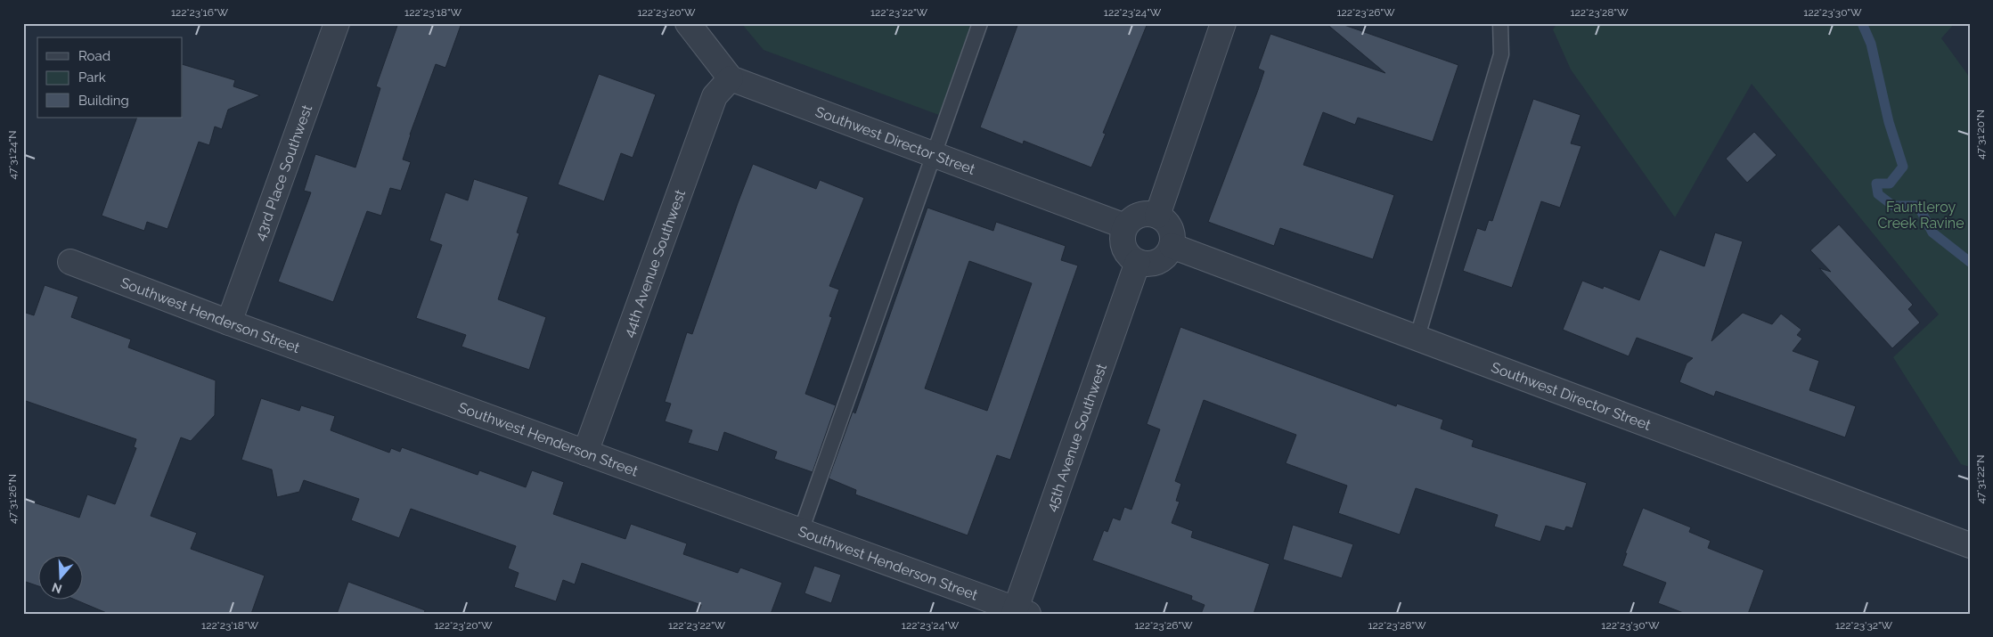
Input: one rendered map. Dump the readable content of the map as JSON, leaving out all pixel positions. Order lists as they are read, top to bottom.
{
  "streets": {
    "street": [
      "Southwest Director Street",
      "43rd Place Southwest",
      "44th Avenue Southwest",
      "Southwest Henderson Street",
      "45th Avenue Southwest"
    ]
  },
  "crossings": [
    ["Southwest Director Street", "44th Avenue Southwest"],
    ["Southwest Director Street", "45th Avenue Southwest"],
    ["43rd Place Southwest", "Southwest Henderson Street"],
    ["44th Avenue Southwest", "Southwest Henderson Street"],
    ["Southwest Henderson Street", "45th Avenue Southwest"]
  ],
  "parks": ["Fauntleroy Creek Ravine"],
  "legend": ["Road", "Park", "Building"],
  "north": "bottom",
  "coordinates": [
    "122°23'16\"W",
    "122°23'18\"W",
    "122°23'20\"W",
    "122°23'22\"W",
    "122°23'24\"W",
    "122°23'26\"W",
    "122°23'28\"W",
    "122°23'30\"W",
    "47°31'20\"N",
    "47°31'24\"N",
    "47°31'22\"N",
    "47°31'26\"N",
    "122°23'32\"W"
  ]
}
